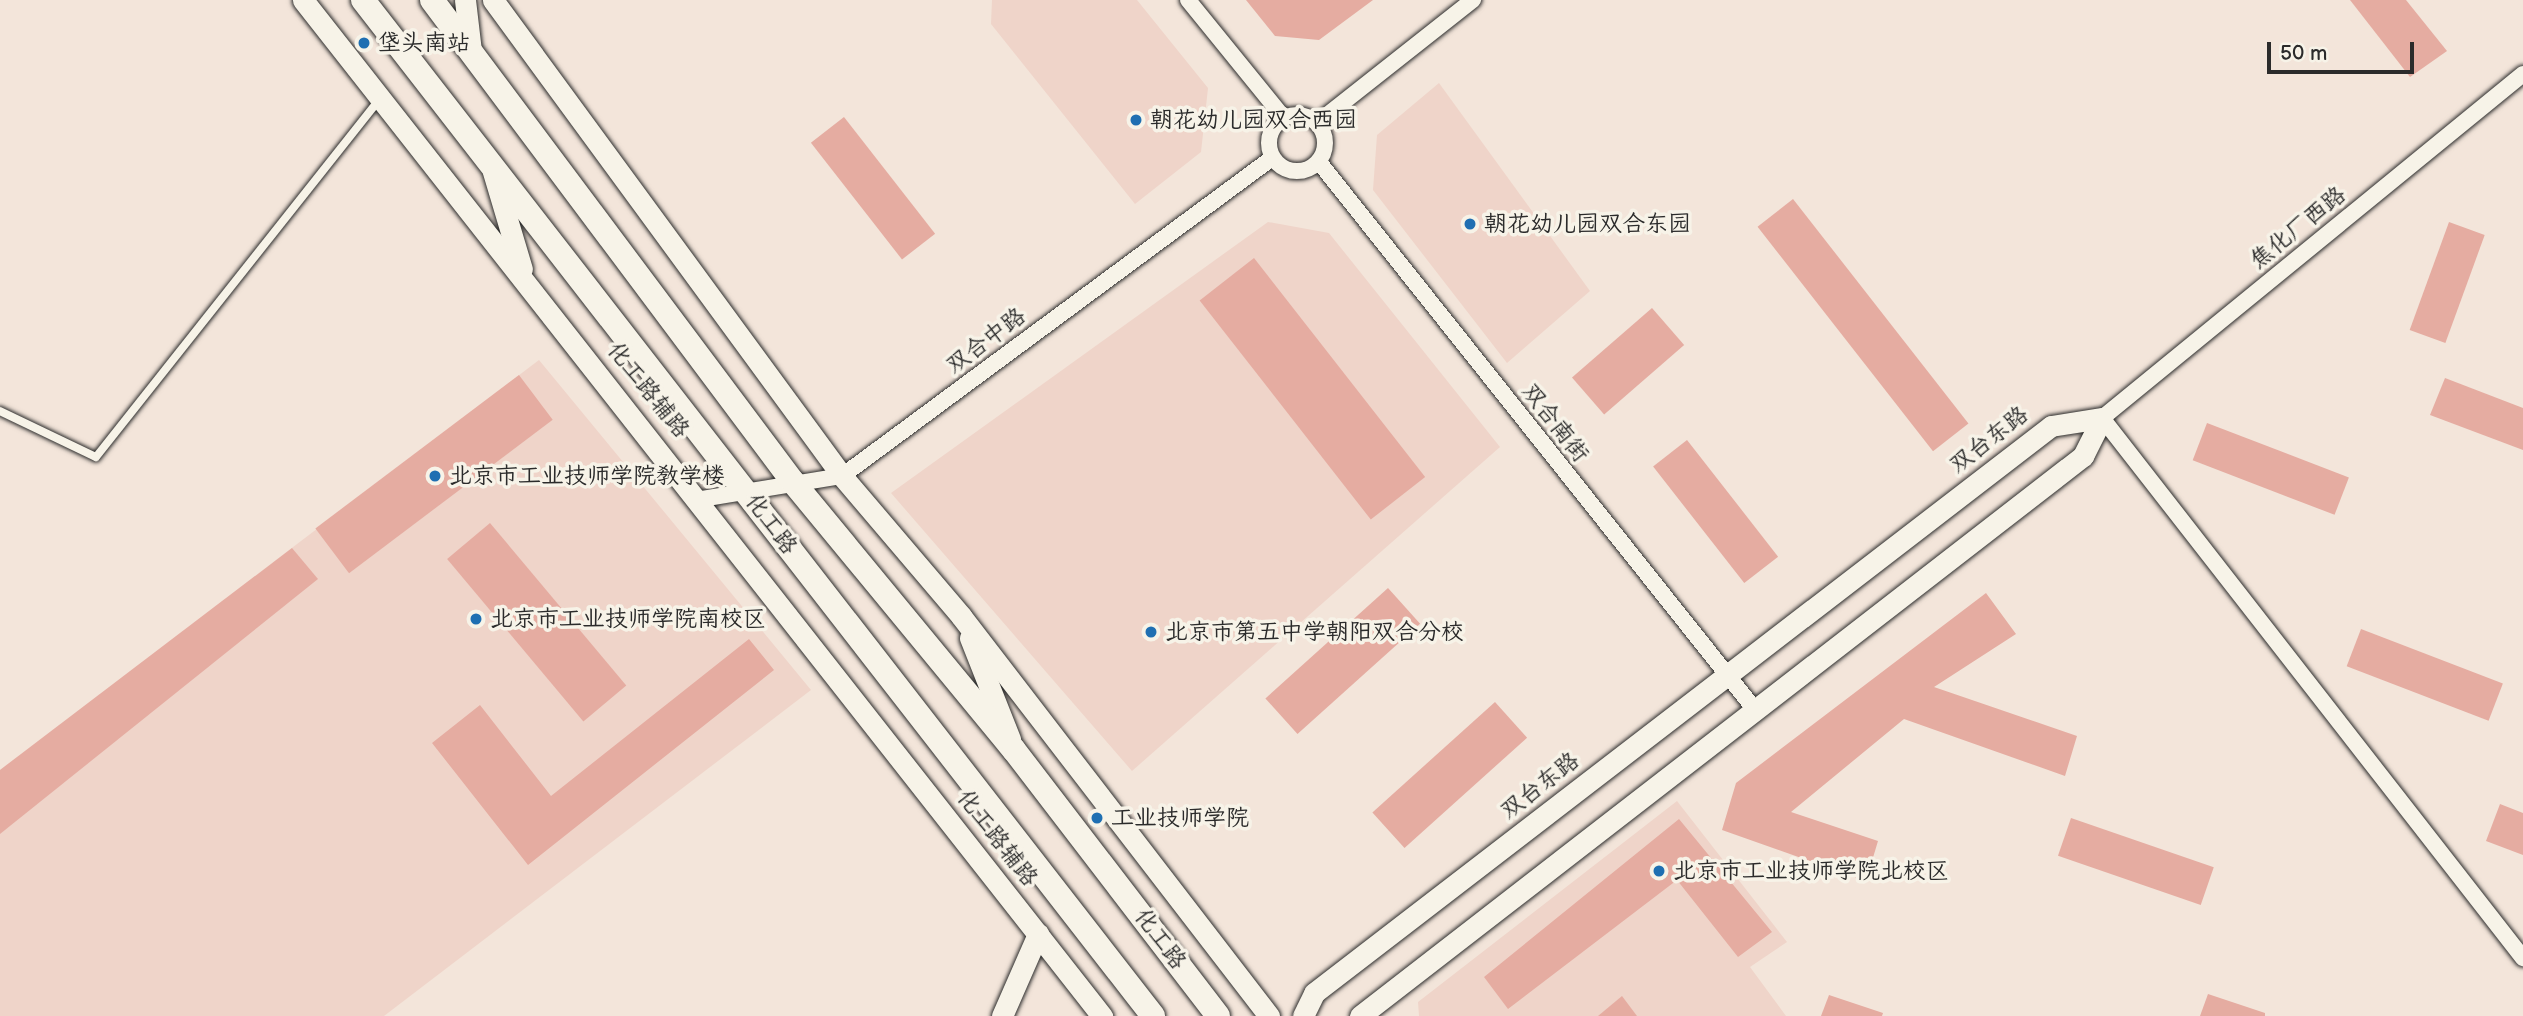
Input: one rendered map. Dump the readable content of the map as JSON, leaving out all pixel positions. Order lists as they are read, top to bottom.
{
  "streets": {
    "main road": ["化工路"],
    "street": [
      "焦化厂西路",
      "双合中路",
      "化工路辅路",
      "双合南街",
      "双台东路"
    ]
  },
  "crossings": [
    ["焦化厂西路", "双台东路"],
    ["双合中路", "化工路辅路"],
    ["双合中路", "双合南街"],
    ["双合中路", "化工路"],
    ["双合南街", "双台东路"]
  ],
  "places": [
    "垡头南站",
    "朝花幼儿园双合西园",
    "朝花幼儿园双合东园",
    "北京市工业技师学院教学楼",
    "北京市工业技师学院南校区",
    "北京市第五中学朝阳双合分校",
    "工业技师学院",
    "北京市工业技师学院北校区"
  ],
  "scale_bar": "50 m"
}
